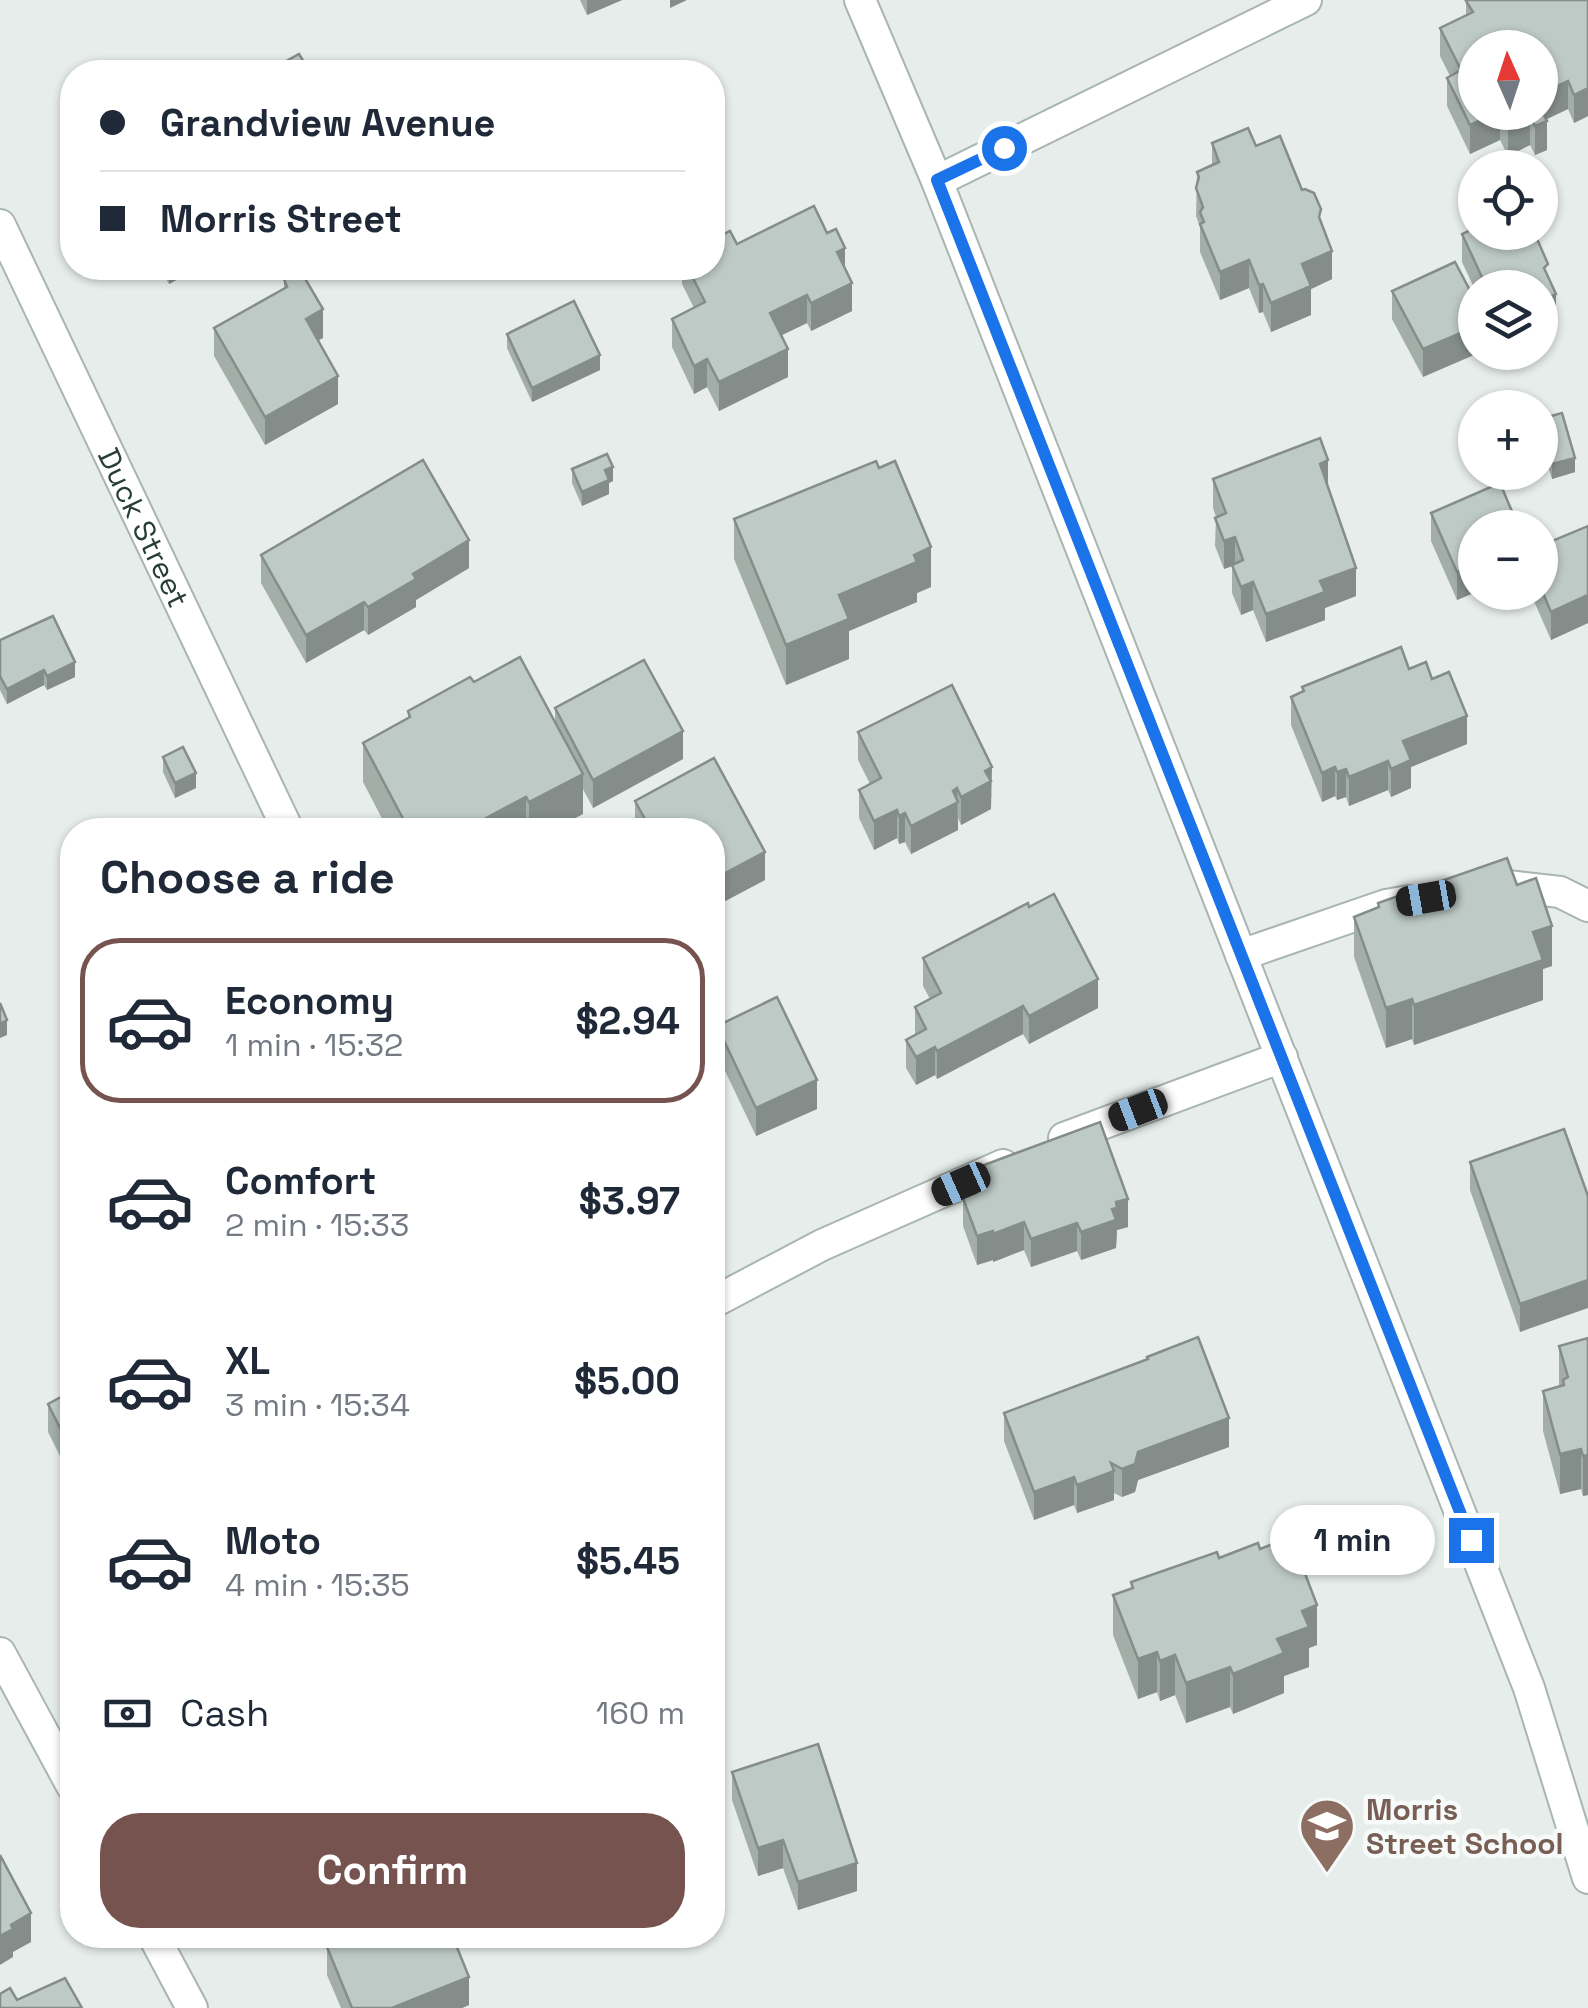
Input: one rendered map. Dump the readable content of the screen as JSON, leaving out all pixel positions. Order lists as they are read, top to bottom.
{
  "streets": {
    "street": ["Duck Street"]
  },
  "places": {
    "school or university": ["Morris Street School"]
  },
  "north": "top",
  "page": {
    "map_buttons": ["+", "−"],
    "banner": ["Grandview Avenue", "Morris Street"],
    "heading": "Choose a ride",
    "list": [
      {
        "name": "Economy",
        "note": "1 min · 15:32",
        "value": "$2.94"
      },
      {
        "name": "Comfort",
        "note": "2 min · 15:33",
        "value": "$3.97"
      },
      {
        "name": "XL",
        "note": "3 min · 15:34",
        "value": "$5.00"
      },
      {
        "name": "Moto",
        "note": "4 min · 15:35",
        "value": "$5.45"
      }
    ],
    "bubble": "1 min",
    "pay": ["Cash", "160 m"],
    "buttons": "Confirm"
  }
}
